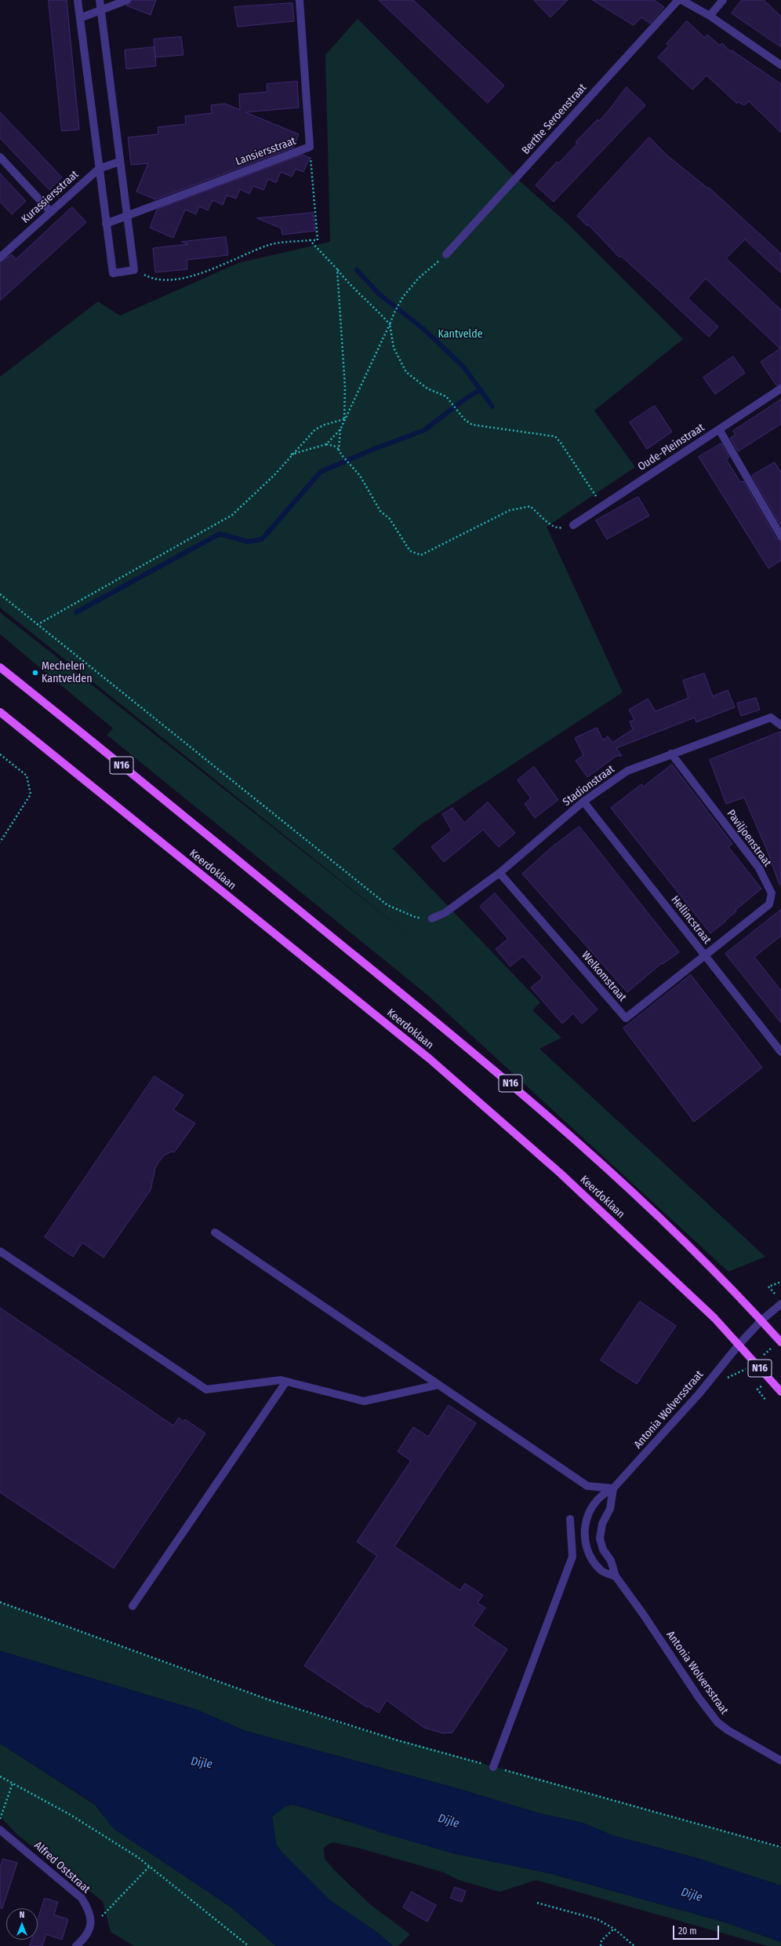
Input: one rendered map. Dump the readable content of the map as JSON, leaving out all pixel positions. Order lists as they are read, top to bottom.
{
  "streets": {
    "main road": ["N16", "Keerdoklaan"],
    "street": [
      "Berthe Seroenstraat",
      "Lansiersstraat",
      "Kurassiersstraat",
      "Oude-Pleinstraat",
      "Stadionstraat",
      "Paviljoenstraat",
      "Hellincstraat",
      "Welkomstraat",
      "Antonia Wolversstraat",
      "Alfred Oststraat"
    ]
  },
  "crossings": [
    ["Stadionstraat", "Paviljoenstraat"],
    ["Stadionstraat", "Hellincstraat"],
    ["Stadionstraat", "Welkomstraat"],
    ["Paviljoenstraat", "Hellincstraat"],
    ["Paviljoenstraat", "Welkomstraat"],
    ["Keerdoklaan", "Antonia Wolversstraat"],
    ["Hellincstraat", "Welkomstraat"]
  ],
  "water": ["Dijle"],
  "parks": ["Kantvelde"],
  "places": ["Mechelen Kantvelden"],
  "scale_bar": "20 m",
  "north": "top"
}
